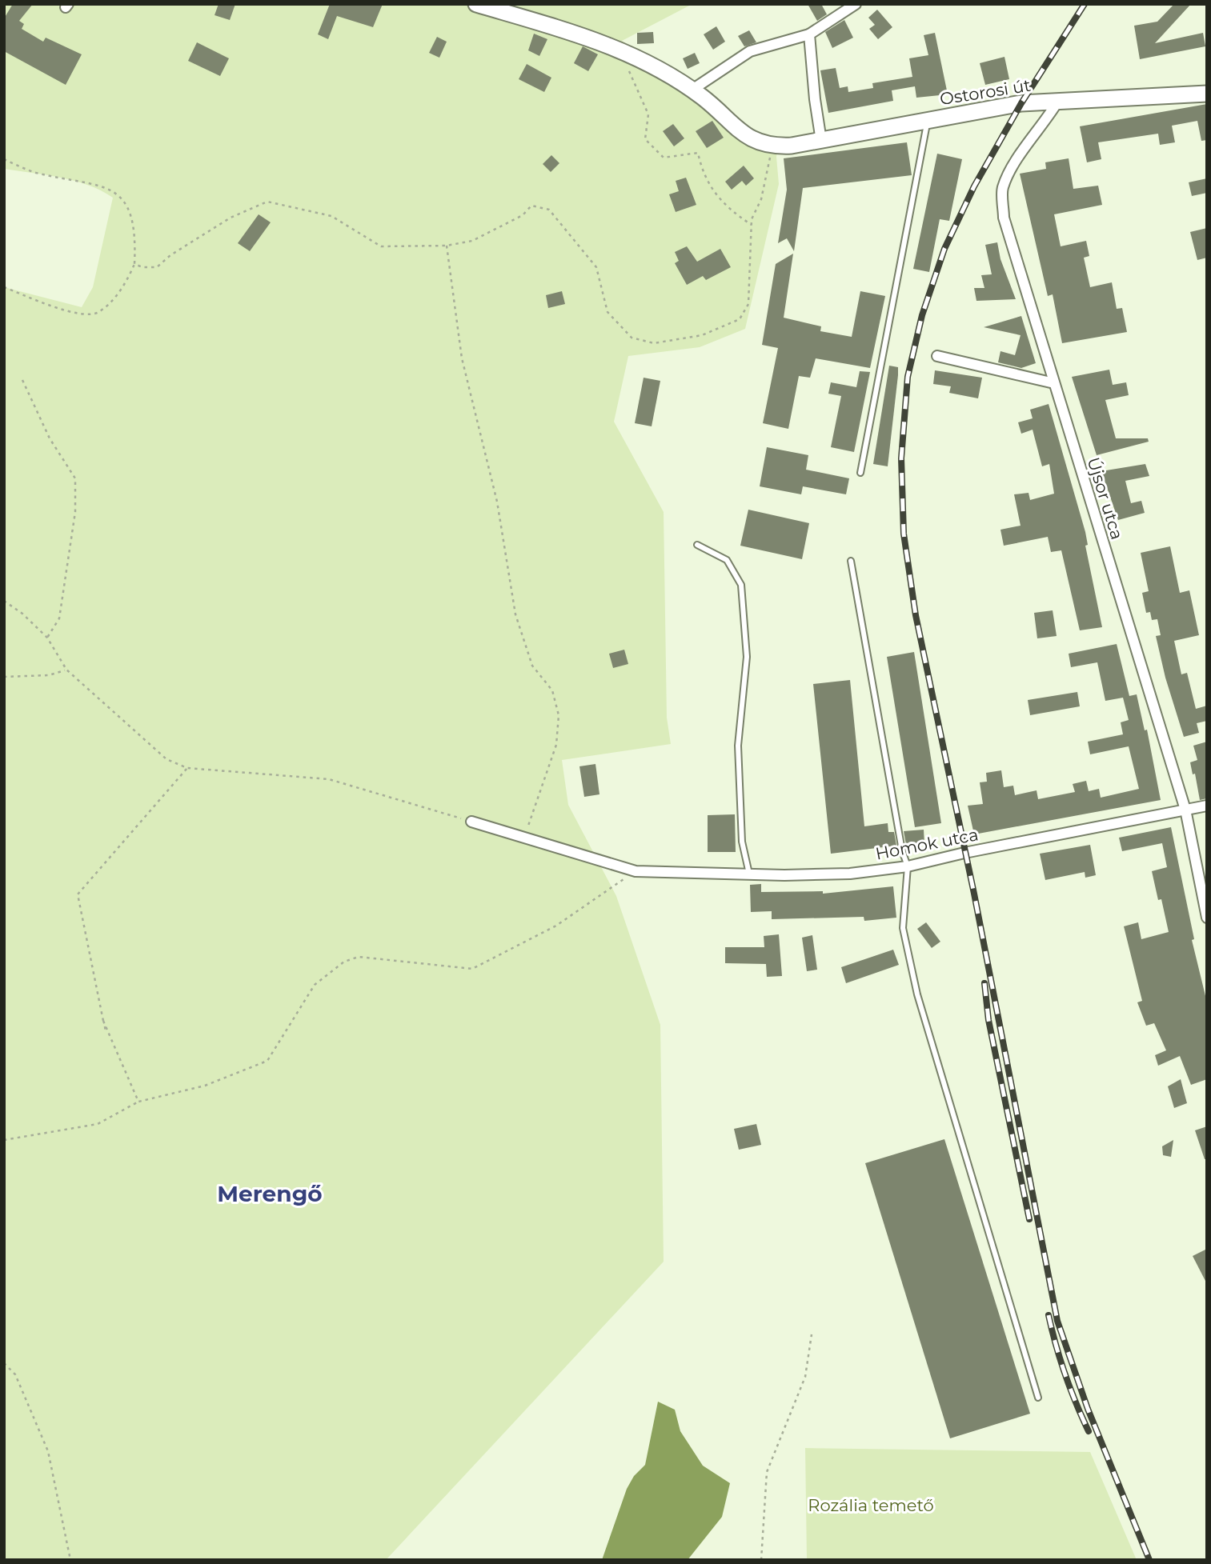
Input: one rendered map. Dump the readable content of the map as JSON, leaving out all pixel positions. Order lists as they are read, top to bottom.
{
  "streets": {
    "main road": ["Ostorosi út"],
    "street": ["Újsor utca", "Homok utca"]
  },
  "crossings": [
    ["Ostorosi út", "Újsor utca"],
    ["Újsor utca", "Homok utca"]
  ],
  "districts": ["Merengő"],
  "parks": ["Rozália temető"]
}
